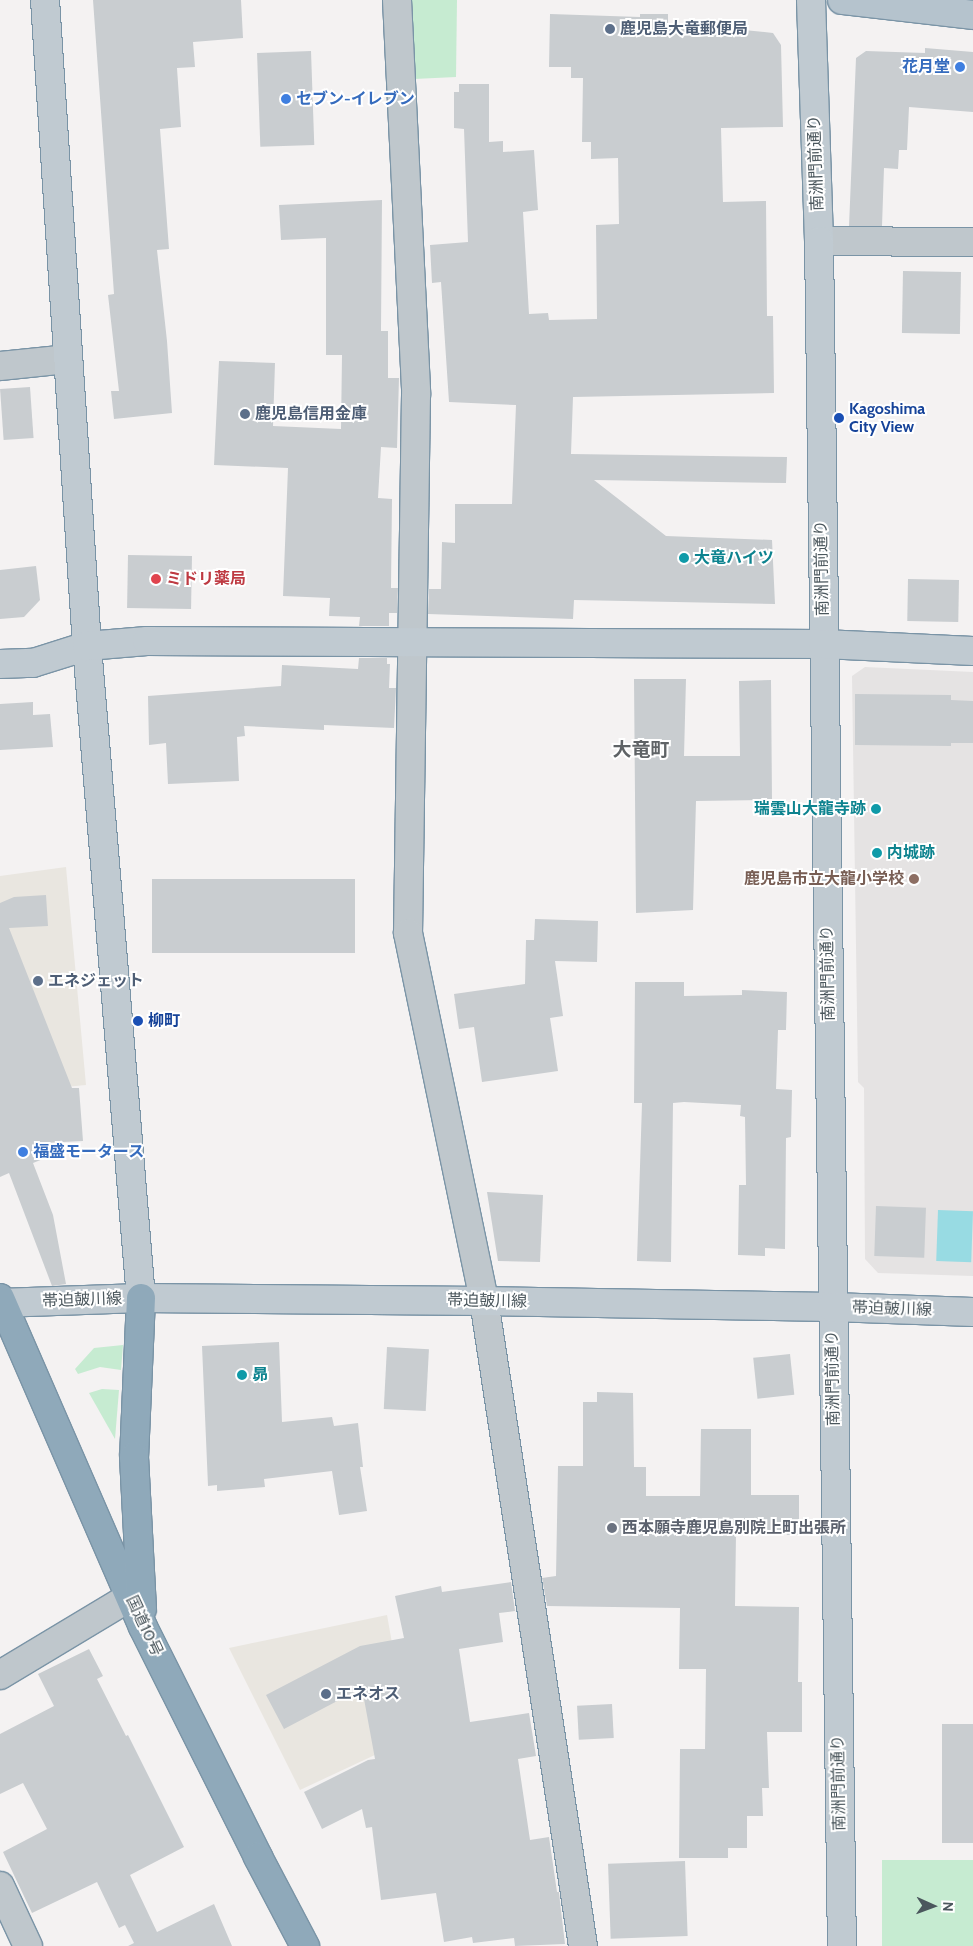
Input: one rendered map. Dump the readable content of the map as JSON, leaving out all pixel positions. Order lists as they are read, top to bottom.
{
  "streets": {
    "highway": ["国道10号"],
    "street": ["南洲門前通り", "帯迫皷川線"]
  },
  "crossings": [
    ["南洲門前通り", "帯迫皷川線"],
    ["帯迫皷川線", "国道10号"]
  ],
  "districts": ["大竜町"],
  "places": [
    "鹿児島大竜郵便局",
    "花月堂",
    "セブン-イレブン",
    "鹿児島信用金庫",
    "Kagoshima City View",
    "大竜ハイツ",
    "ミドリ薬局",
    "瑞雲山大龍寺跡",
    "内城跡",
    "鹿児島市立大龍小学校",
    "エネジェット",
    "柳町",
    "福盛モータース",
    "昴",
    "西本願寺鹿児島別院上町出張所",
    "エネオス"
  ],
  "north": "right"
}
